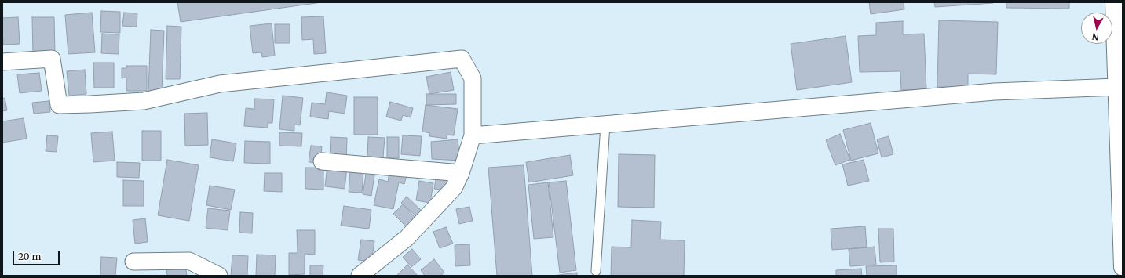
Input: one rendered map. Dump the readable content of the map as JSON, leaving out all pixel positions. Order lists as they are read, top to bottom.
{
  "scale_bar": "20 m",
  "north": "bottom"
}
